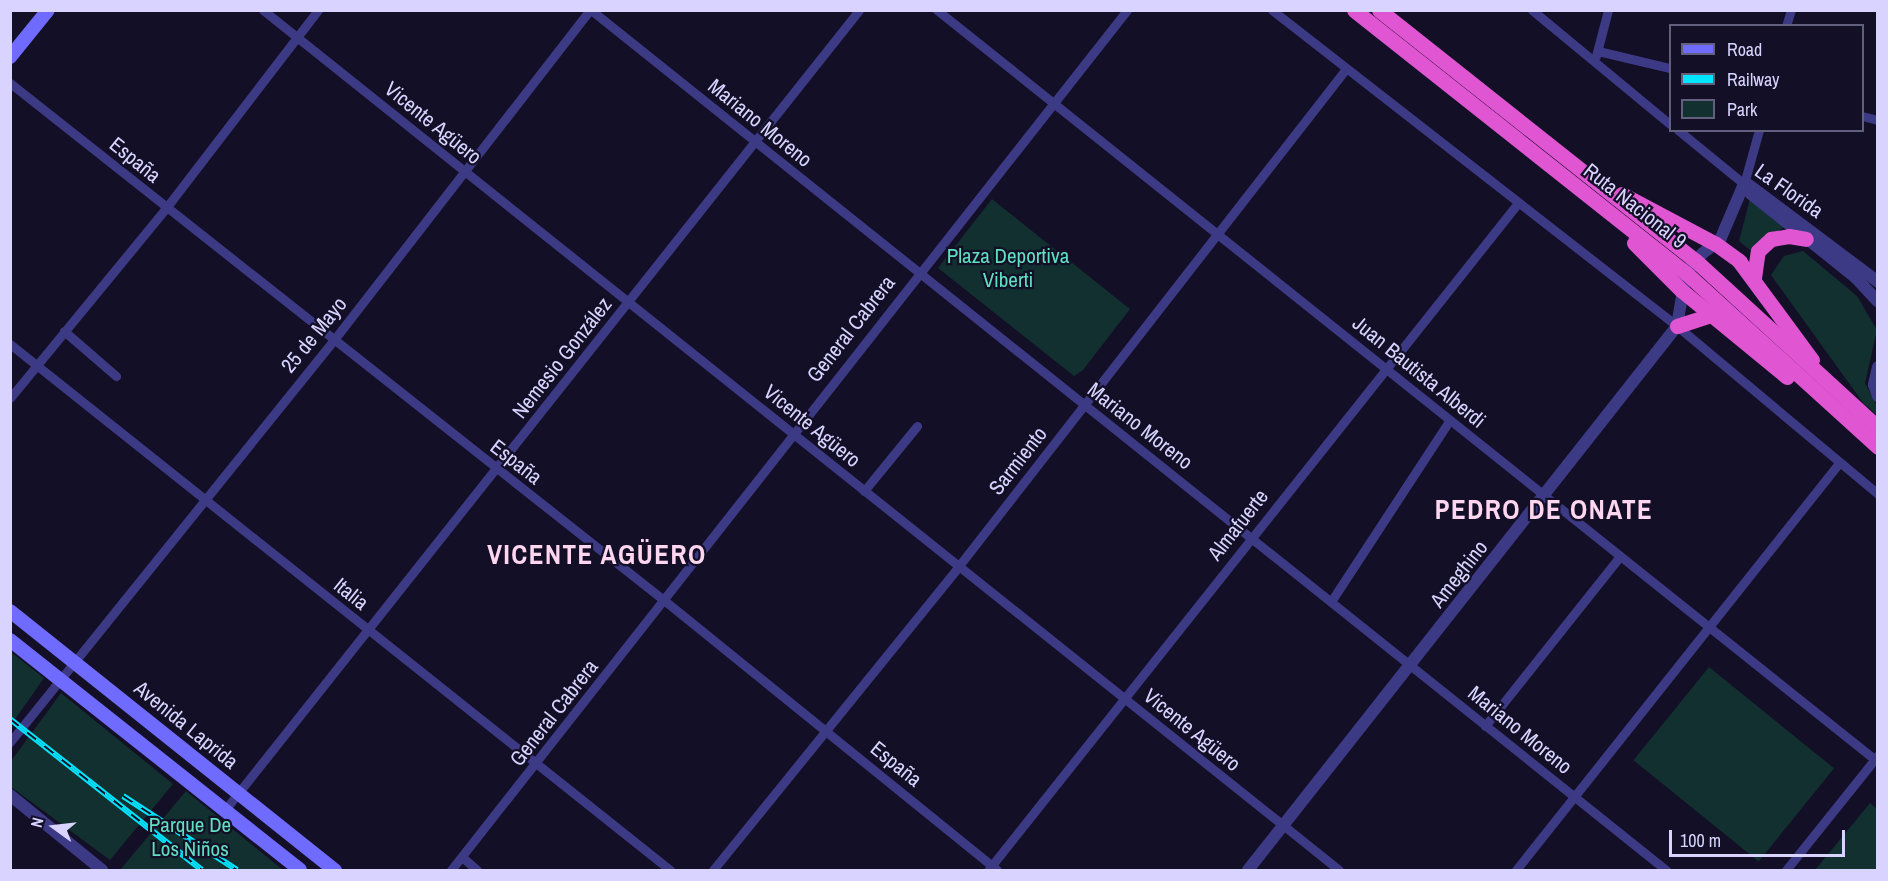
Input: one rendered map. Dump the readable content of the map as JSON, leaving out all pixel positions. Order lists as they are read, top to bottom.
{
  "streets": {
    "highway": ["Ruta Nacional 9"],
    "main road": ["Avenida Laprida"],
    "street": [
      "Vicente Agüero",
      "Mariano Moreno",
      "España",
      "La Florida",
      "General Cabrera",
      "25 de Mayo",
      "Nemesio González",
      "Juan Bautista Alberdi",
      "Sarmiento",
      "Almafuerte",
      "Ameghino",
      "Italia"
    ]
  },
  "crossings": [
    ["Vicente Agüero", "General Cabrera"],
    ["Vicente Agüero", "25 de Mayo"],
    ["Vicente Agüero", "Nemesio González"],
    ["Vicente Agüero", "Sarmiento"],
    ["Vicente Agüero", "Almafuerte"],
    ["Vicente Agüero", "Ameghino"],
    ["Mariano Moreno", "General Cabrera"],
    ["Mariano Moreno", "25 de Mayo"],
    ["Mariano Moreno", "Nemesio González"],
    ["Mariano Moreno", "Sarmiento"],
    ["Mariano Moreno", "Almafuerte"],
    ["Mariano Moreno", "Ameghino"],
    ["España", "General Cabrera"],
    ["España", "25 de Mayo"],
    ["España", "Nemesio González"],
    ["España", "Sarmiento"],
    ["España", "Almafuerte"],
    ["General Cabrera", "Juan Bautista Alberdi"],
    ["General Cabrera", "Italia"],
    ["25 de Mayo", "Italia"],
    ["25 de Mayo", "Avenida Laprida"],
    ["Nemesio González", "Italia"],
    ["Nemesio González", "Avenida Laprida"],
    ["Juan Bautista Alberdi", "Sarmiento"],
    ["Juan Bautista Alberdi", "Almafuerte"],
    ["Juan Bautista Alberdi", "Ameghino"]
  ],
  "districts": ["PEDRO DE ONATE", "VICENTE AGÜERO"],
  "parks": ["Plaza Deportiva Viberti", "Parque De Los Niños"],
  "legend": ["Road", "Railway", "Park"],
  "scale_bar": "100 m",
  "north": "left"
}
